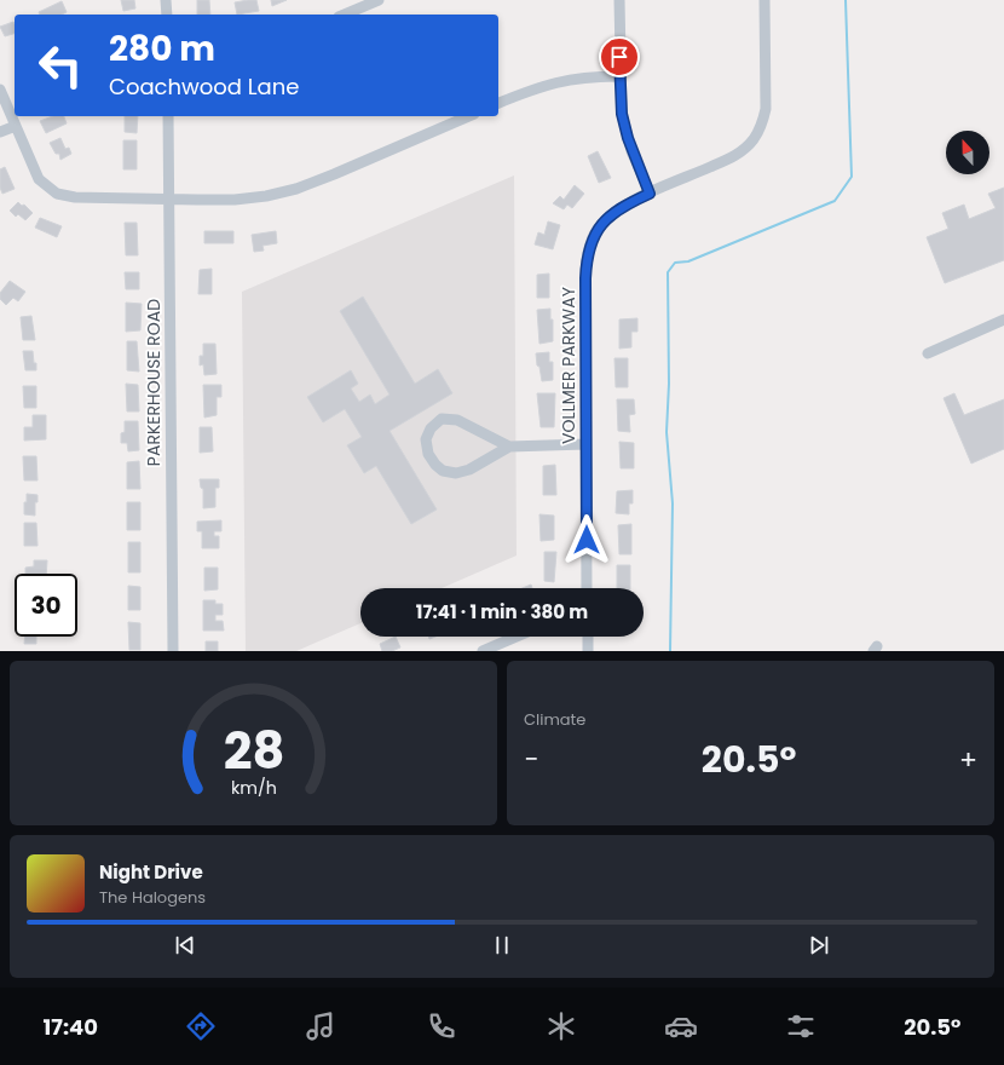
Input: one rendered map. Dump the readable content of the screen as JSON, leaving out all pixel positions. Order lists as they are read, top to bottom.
{
  "streets": {
    "street": ["VOLLMER PARKWAY", "PARKERHOUSE ROAD"]
  },
  "north": "top",
  "page": {
    "turn": ["280 m", "Coachwood Lane"],
    "limit": "30",
    "trip": "17:41 · 1 min · 380 m",
    "tile": "Climate",
    "heat": ["−", "20.5°", "+"],
    "song": ["Night Drive", "The Halogens"],
    "tabs": ["17:40", "20.5°"],
    "gauge": ["28", "km/h"]
  }
}
